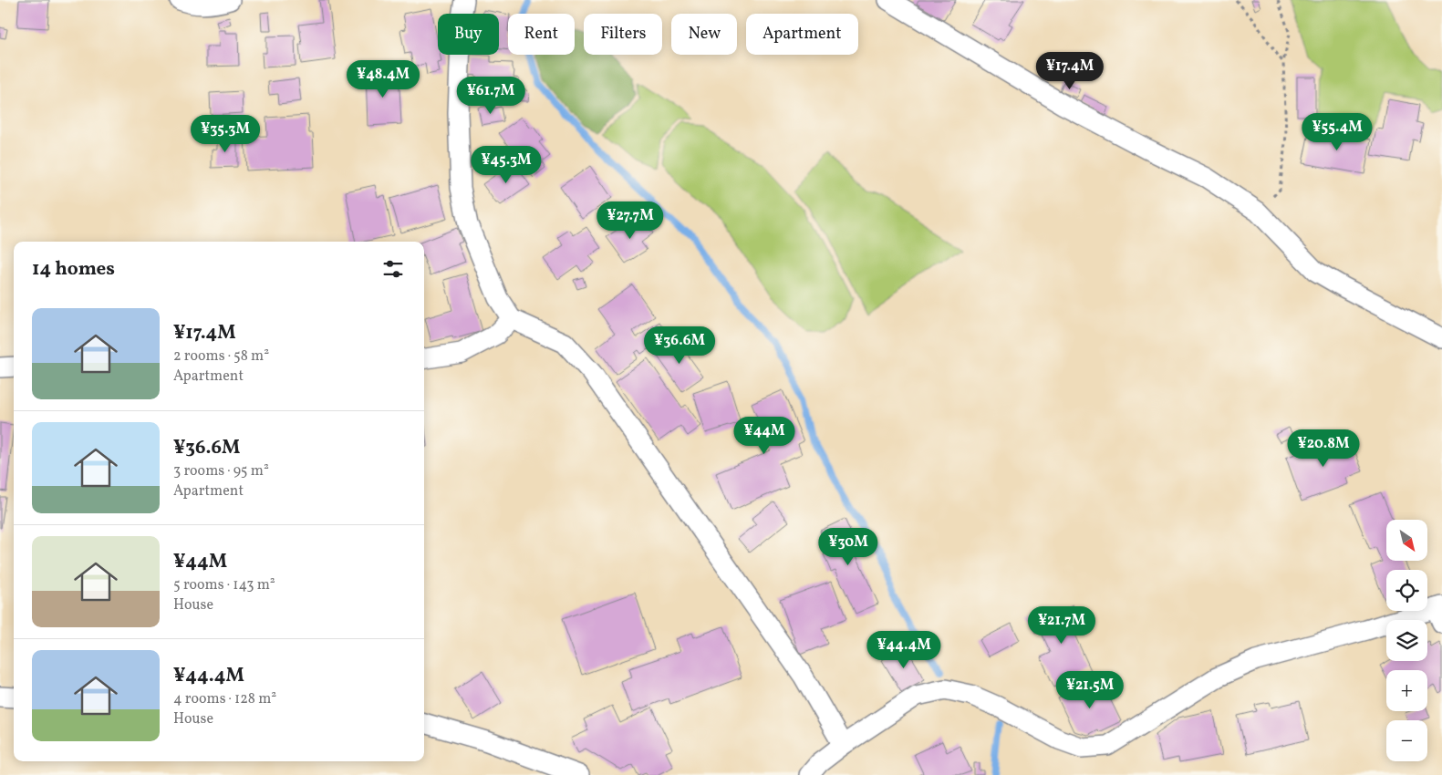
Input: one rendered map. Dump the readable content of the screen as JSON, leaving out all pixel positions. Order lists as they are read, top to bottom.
{
  "north": "bottom right",
  "page": {
    "chip": [
      "Buy",
      "Rent",
      "Filters",
      "New",
      "Apartment"
    ],
    "price": [
      "¥17.4M",
      "¥48.4M",
      "¥61.7M",
      "¥55.4M",
      "¥35.3M",
      "¥45.3M",
      "¥27.7M",
      "¥36.6M",
      "¥44M",
      "¥20.8M",
      "¥30M",
      "¥21.7M",
      "¥44.4M",
      "¥21.5M"
    ],
    "heading": "14 homes",
    "list": [
      {
        "name": "¥17.4M",
        "note": "2 rooms · 58 m² · Apartment"
      },
      {
        "name": "¥36.6M",
        "note": "3 rooms · 95 m² · Apartment"
      },
      {
        "name": "¥44M",
        "note": "5 rooms · 143 m² · House"
      },
      {
        "name": "¥44.4M",
        "note": "4 rooms · 128 m² · House"
      }
    ],
    "map_buttons": ["+", "−"]
  }
}
